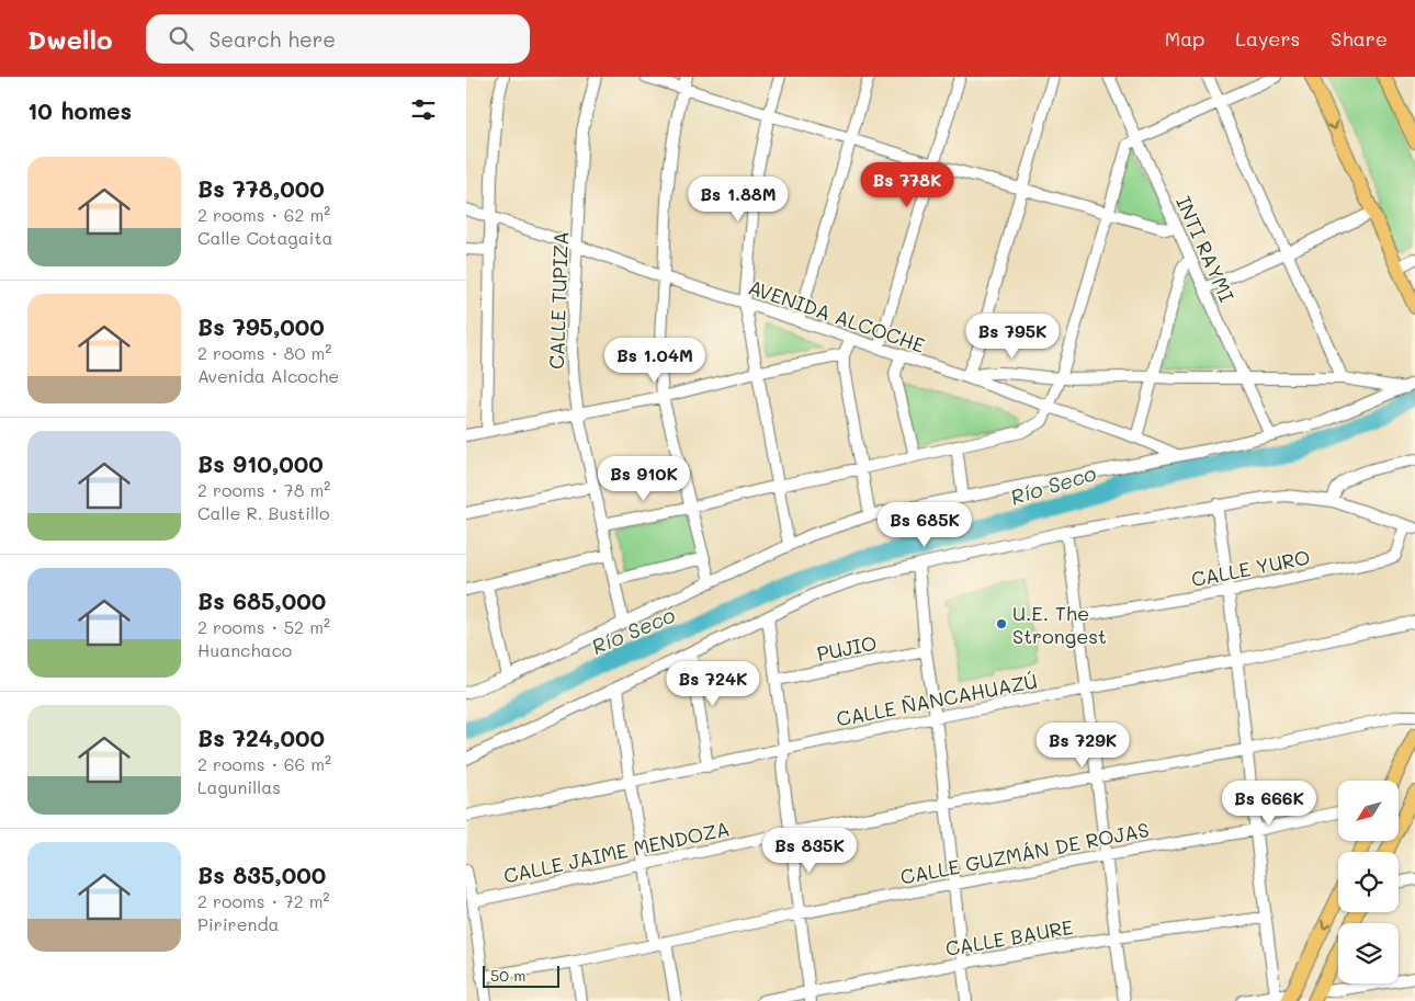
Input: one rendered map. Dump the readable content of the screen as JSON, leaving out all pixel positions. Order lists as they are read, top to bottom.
{
  "streets": {
    "street": [
      "INTI RAYMI",
      "CALLE TUPIZA",
      "AVENIDA ALCOCHE",
      "CALLE YURO",
      "PUJIO",
      "CALLE ÑANCAHUAZÚ",
      "CALLE JAIME MENDOZA",
      "CALLE GUZMÁN DE ROJAS",
      "CALLE BAURE"
    ]
  },
  "crossings": [
    ["CALLE TUPIZA", "AVENIDA ALCOCHE"]
  ],
  "water": ["Río Seco"],
  "places": ["U.E. The Strongest"],
  "scale_bar": "50 m",
  "north": "bottom left",
  "page": {
    "header": "Dwello",
    "search": "Search here",
    "nav": ["Map", "Layers", "Share"],
    "heading": "10 homes",
    "list": [
      {
        "name": "Bs 778,000",
        "note": "2 rooms · 62 m² · Calle Cotagaita"
      },
      {
        "name": "Bs 795,000",
        "note": "2 rooms · 80 m² · Avenida Alcoche"
      },
      {
        "name": "Bs 910,000",
        "note": "2 rooms · 78 m² · Calle R. Bustillo"
      },
      {
        "name": "Bs 685,000",
        "note": "2 rooms · 52 m² · Huanchaco"
      },
      {
        "name": "Bs 724,000",
        "note": "2 rooms · 66 m² · Lagunillas"
      },
      {
        "name": "Bs 835,000",
        "note": "2 rooms · 72 m² · Pirirenda"
      }
    ],
    "price": [
      "Bs 778K",
      "Bs 1.88M",
      "Bs 795K",
      "Bs 1.04M",
      "Bs 910K",
      "Bs 685K",
      "Bs 724K",
      "Bs 729K",
      "Bs 666K",
      "Bs 835K"
    ],
    "scale": "50 m"
  }
}
